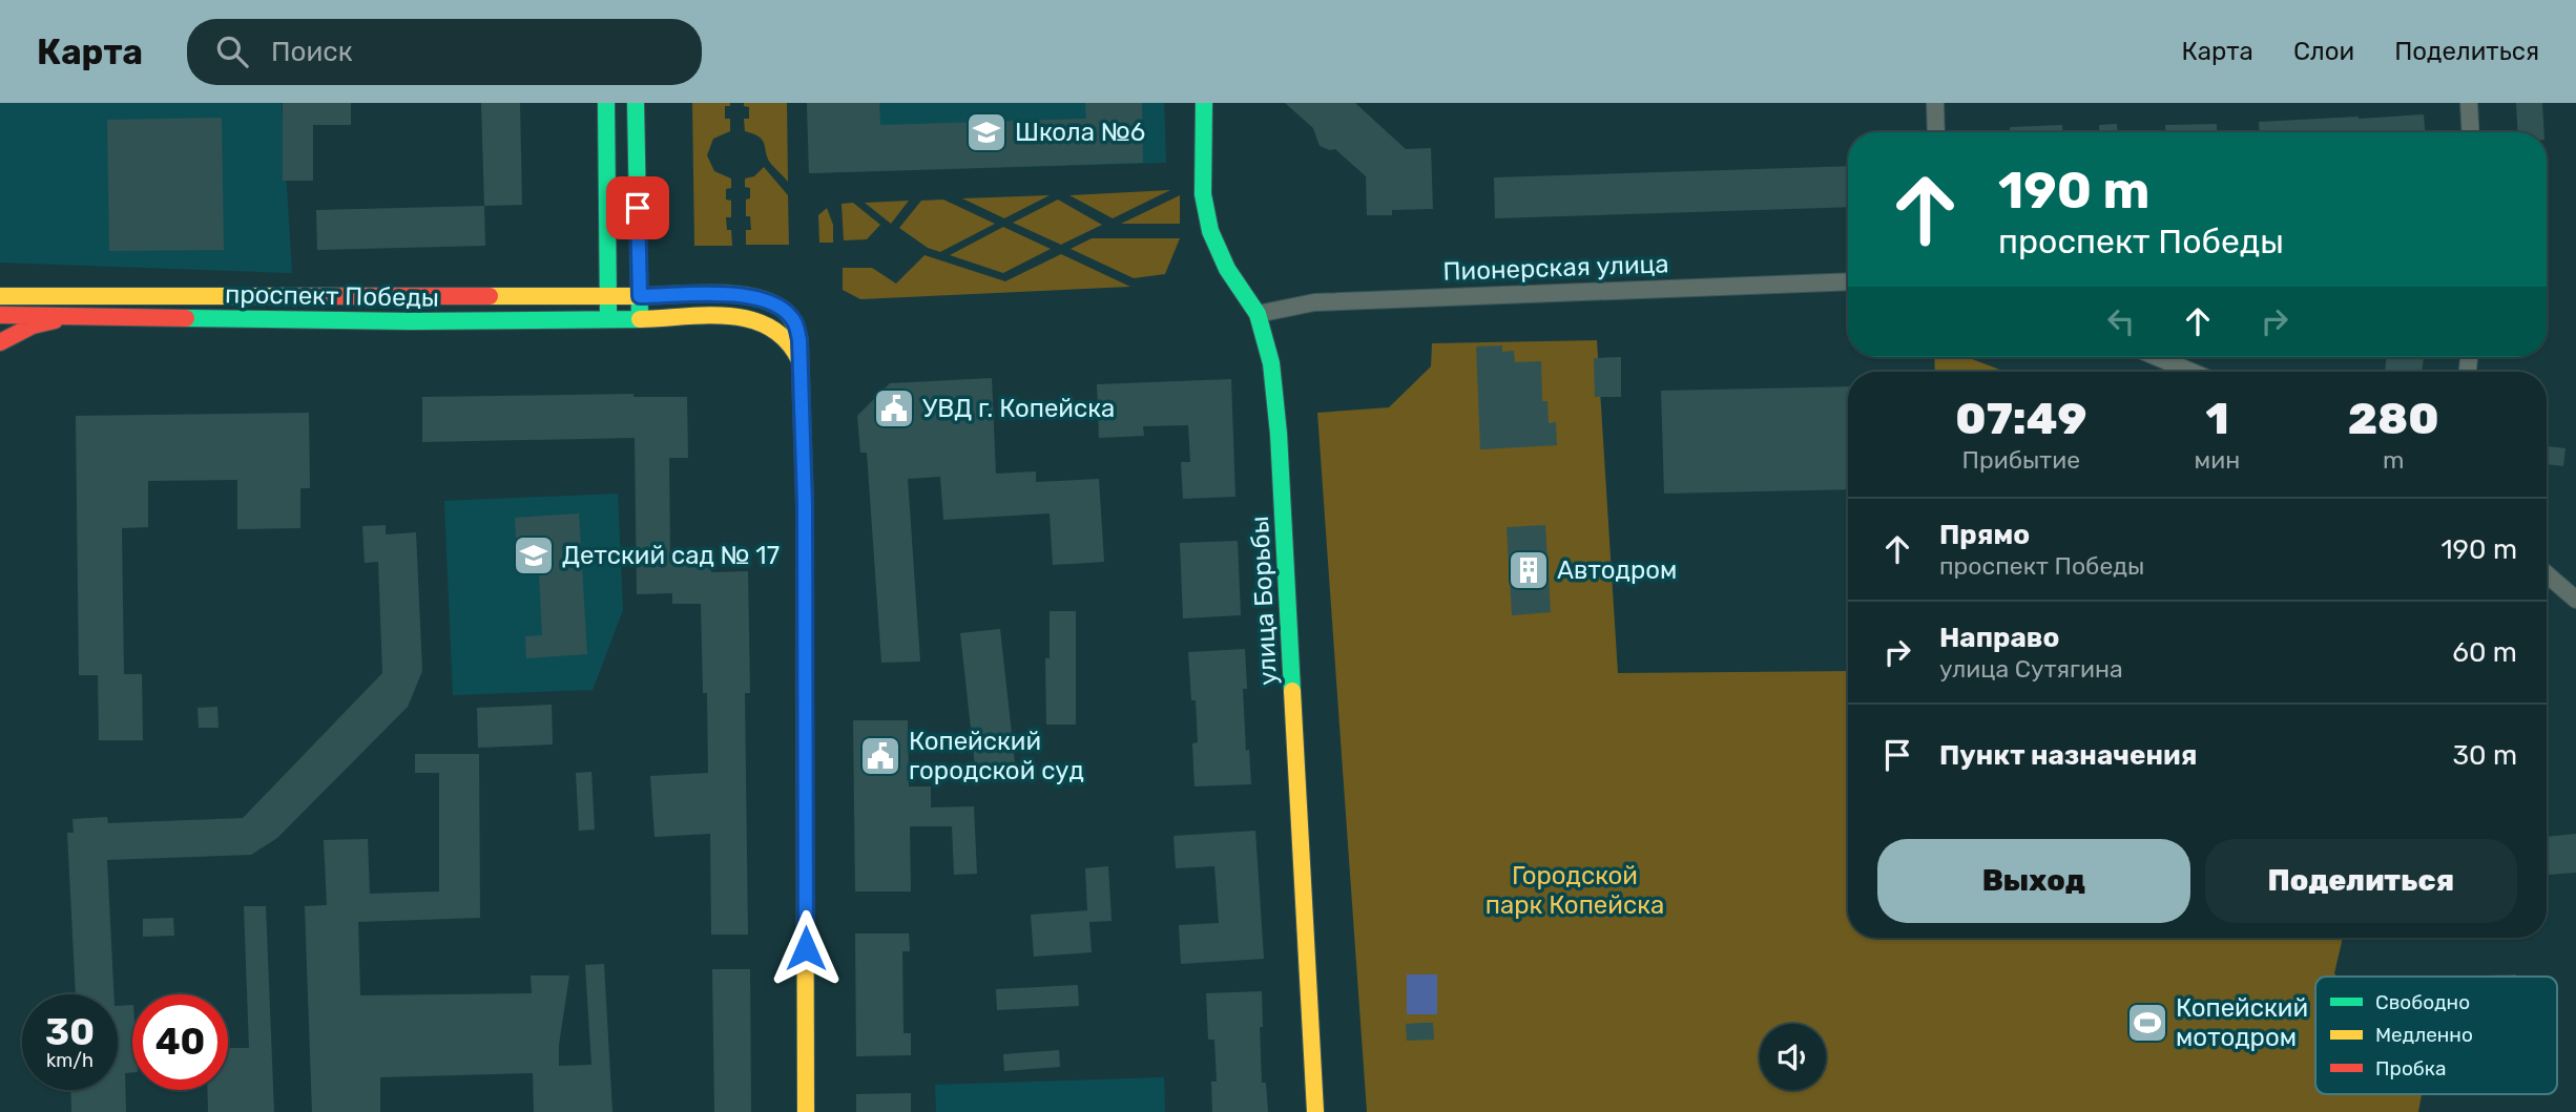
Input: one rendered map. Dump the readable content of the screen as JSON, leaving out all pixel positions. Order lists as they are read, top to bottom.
{
  "streets": {
    "street": ["Пионерская улица", "проспект Победы", "улица Борьбы"]
  },
  "crossings": [
    ["Пионерская улица", "улица Борьбы"]
  ],
  "parks": ["Городской парк Копейска"],
  "places": {
    "school or university": ["Школа №6", "Детский сад № 17"],
    "public building": ["УВД г. Копейска", "Копейский городской суд"],
    "building": ["Автодром"],
    "sports": ["Копейский мотодром"]
  },
  "legend": ["Свободно", "Медленно", "Пробка"],
  "page": {
    "header": "Карта",
    "search": "Поиск",
    "nav": ["Карта", "Слои", "Поделиться"],
    "turn": ["190 m", "проспект Победы"],
    "eta": [
      "07:49",
      "Прибытие",
      "1",
      "мин",
      "280",
      "m"
    ],
    "list": [
      {
        "name": "Прямо",
        "note": "проспект Победы",
        "value": "190 m"
      },
      {
        "name": "Направо",
        "note": "улица Сутягина",
        "value": "60 m"
      },
      {
        "name": "Пункт назначения",
        "value": "30 m"
      }
    ],
    "buttons": ["Выход", "Поделиться"],
    "speed": "30 km/h",
    "limit": "40"
  }
}
